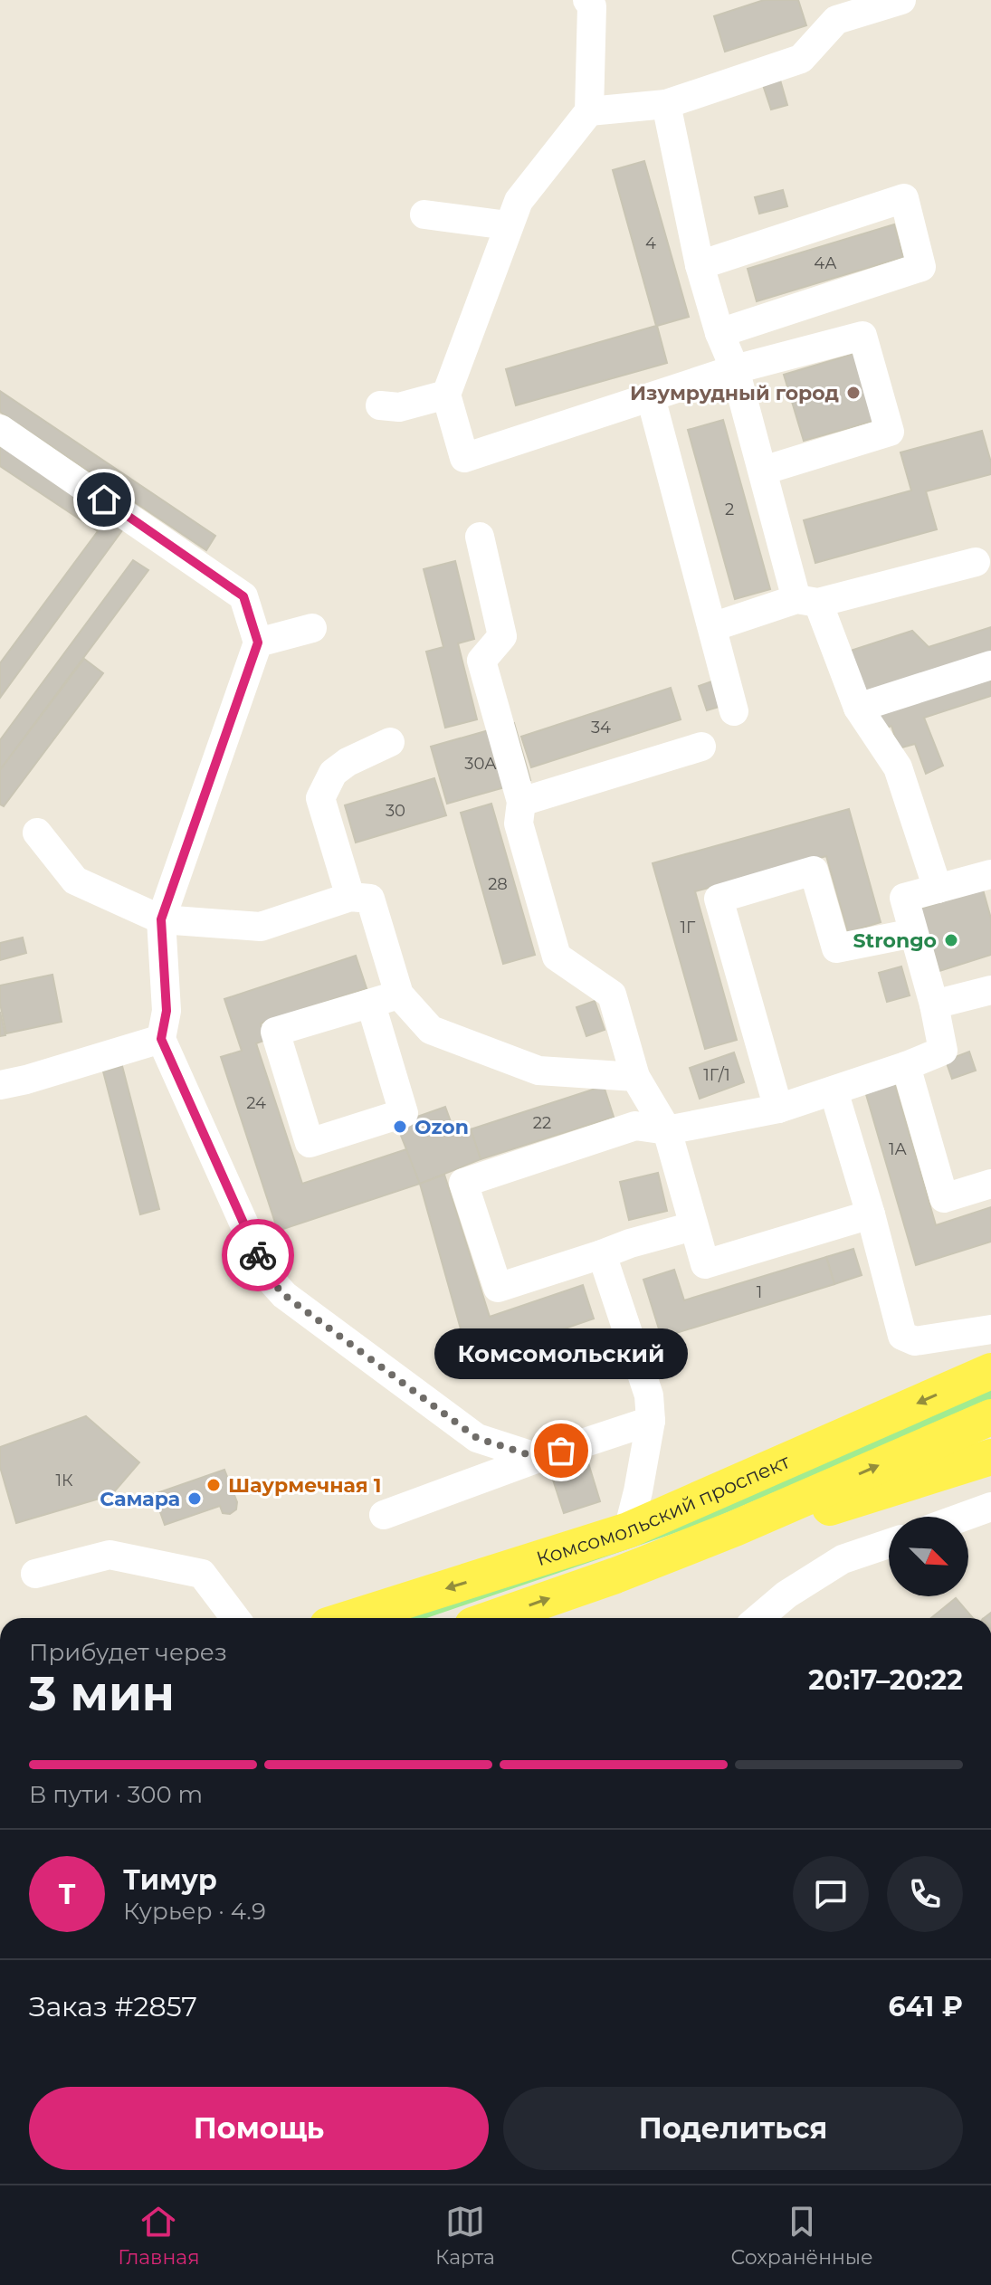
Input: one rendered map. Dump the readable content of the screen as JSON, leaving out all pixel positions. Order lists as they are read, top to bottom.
{
  "streets": {
    "main road": ["Комсомольский проспект"]
  },
  "places": [
    "Изумрудный город",
    "Strongo",
    "Ozon",
    "Комсомольский",
    "Шаурмечная 1",
    "Самара"
  ],
  "house_numbers": [
    "4",
    "4А",
    "2",
    "34",
    "30А",
    "30",
    "28",
    "1Г",
    "1Г/1",
    "24",
    "22",
    "1А",
    "1",
    "1К"
  ],
  "north": "bottom right",
  "page": {
    "bubble": "Комсомольский",
    "heading": ["3 мин", "Прибудет через", "20:17–20:22"],
    "panel": [
      "Тимур",
      "Курьер · 4.9",
      "Заказ #2857",
      "641 ₽"
    ],
    "bar": "В пути · 300 m",
    "round": "Т",
    "buttons": ["Помощь", "Поделиться"],
    "tabs": ["Главная", "Карта", "Сохранённые"]
  }
}
